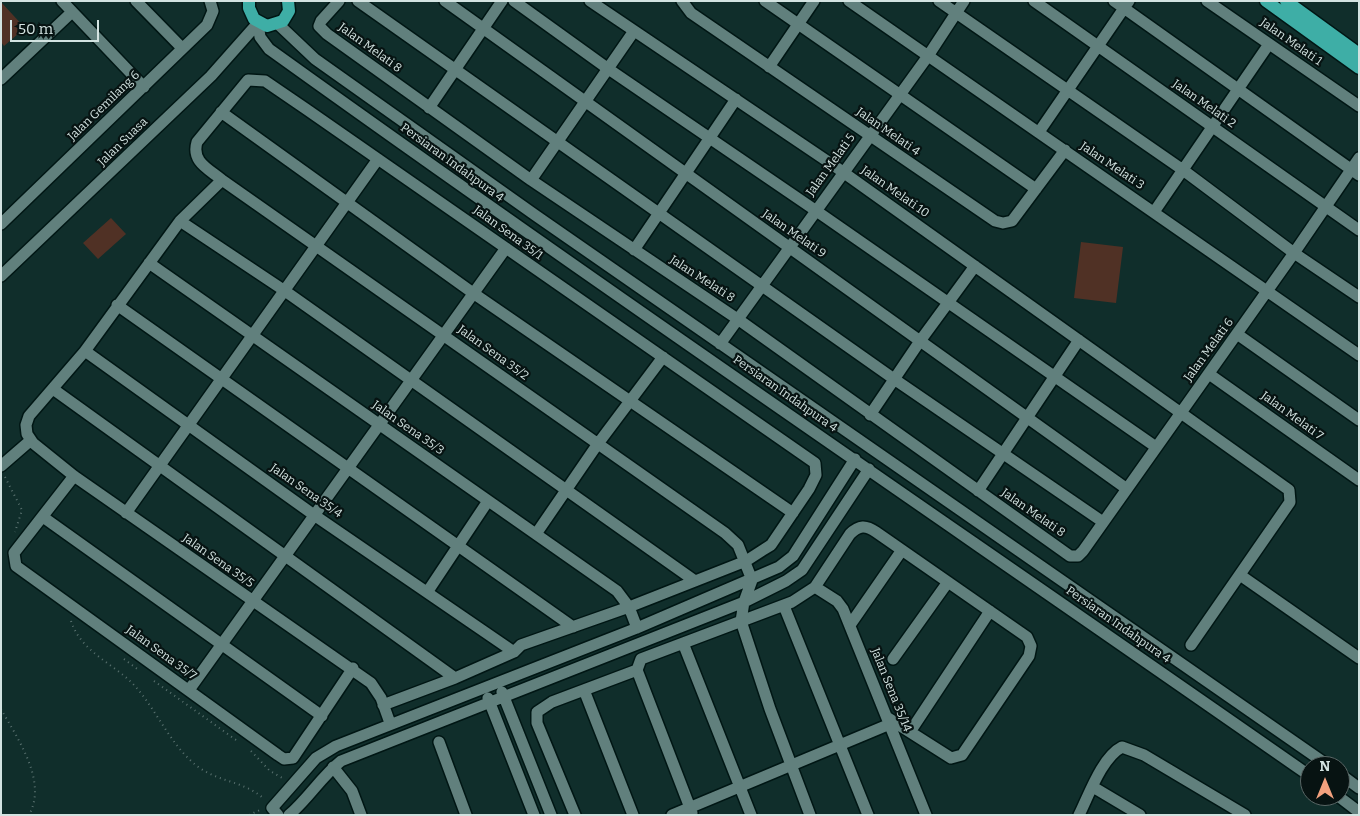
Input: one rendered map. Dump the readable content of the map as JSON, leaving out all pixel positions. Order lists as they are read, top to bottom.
{
  "streets": {
    "street": [
      "Jalan Melati 1",
      "Jalan Melati 8",
      "Jalan Melati 2",
      "Jalan Gemilang 6",
      "Jalan Melati 4",
      "Jalan Suasa",
      "Persiaran Indahpura 4",
      "Jalan Melati 5",
      "Jalan Melati 3",
      "Jalan Melati 10",
      "Jalan Sena 35/1",
      "Jalan Melati 9",
      "Jalan Melati 6",
      "Jalan Sena 35/2",
      "Jalan Melati 7",
      "Jalan Sena 35/3",
      "Jalan Sena 35/4",
      "Jalan Sena 35/5",
      "Jalan Sena 35/7",
      "Jalan Sena 35/14"
    ]
  },
  "crossings": [
    ["Jalan Melati 8", "Jalan Melati 5"],
    ["Jalan Melati 8", "Jalan Melati 6"],
    ["Jalan Melati 2", "Jalan Melati 6"],
    ["Jalan Melati 4", "Jalan Melati 5"],
    ["Jalan Melati 4", "Jalan Melati 3"],
    ["Jalan Suasa", "Persiaran Indahpura 4"],
    ["Persiaran Indahpura 4", "Jalan Melati 5"],
    ["Jalan Melati 5", "Jalan Melati 3"],
    ["Jalan Melati 5", "Jalan Melati 10"],
    ["Jalan Melati 5", "Jalan Melati 9"],
    ["Jalan Melati 3", "Jalan Melati 6"],
    ["Jalan Melati 10", "Jalan Melati 6"],
    ["Jalan Sena 35/1", "Jalan Sena 35/2"],
    ["Jalan Melati 9", "Jalan Melati 6"],
    ["Jalan Melati 6", "Jalan Melati 7"],
    ["Jalan Sena 35/5", "Jalan Sena 35/7"]
  ],
  "scale_bar": "50 m",
  "north": "top"
}
